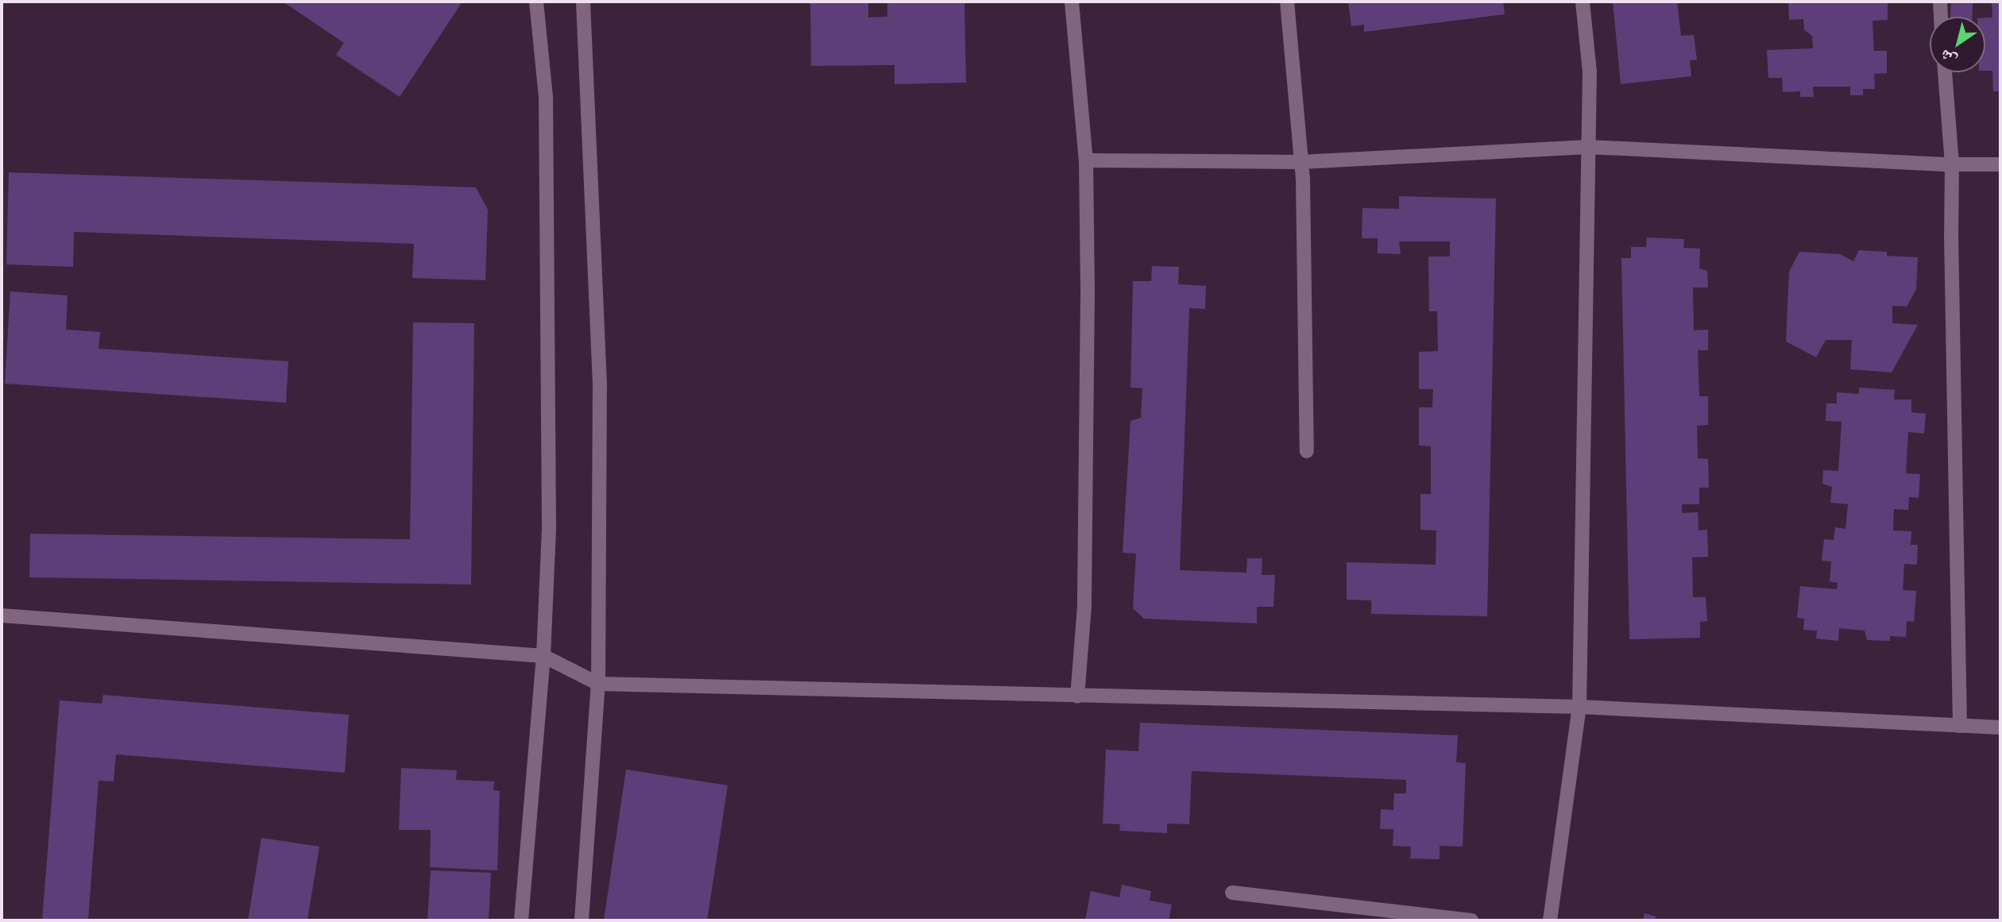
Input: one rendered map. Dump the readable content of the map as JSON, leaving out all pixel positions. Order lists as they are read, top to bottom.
{
  "north": "bottom left"
}
